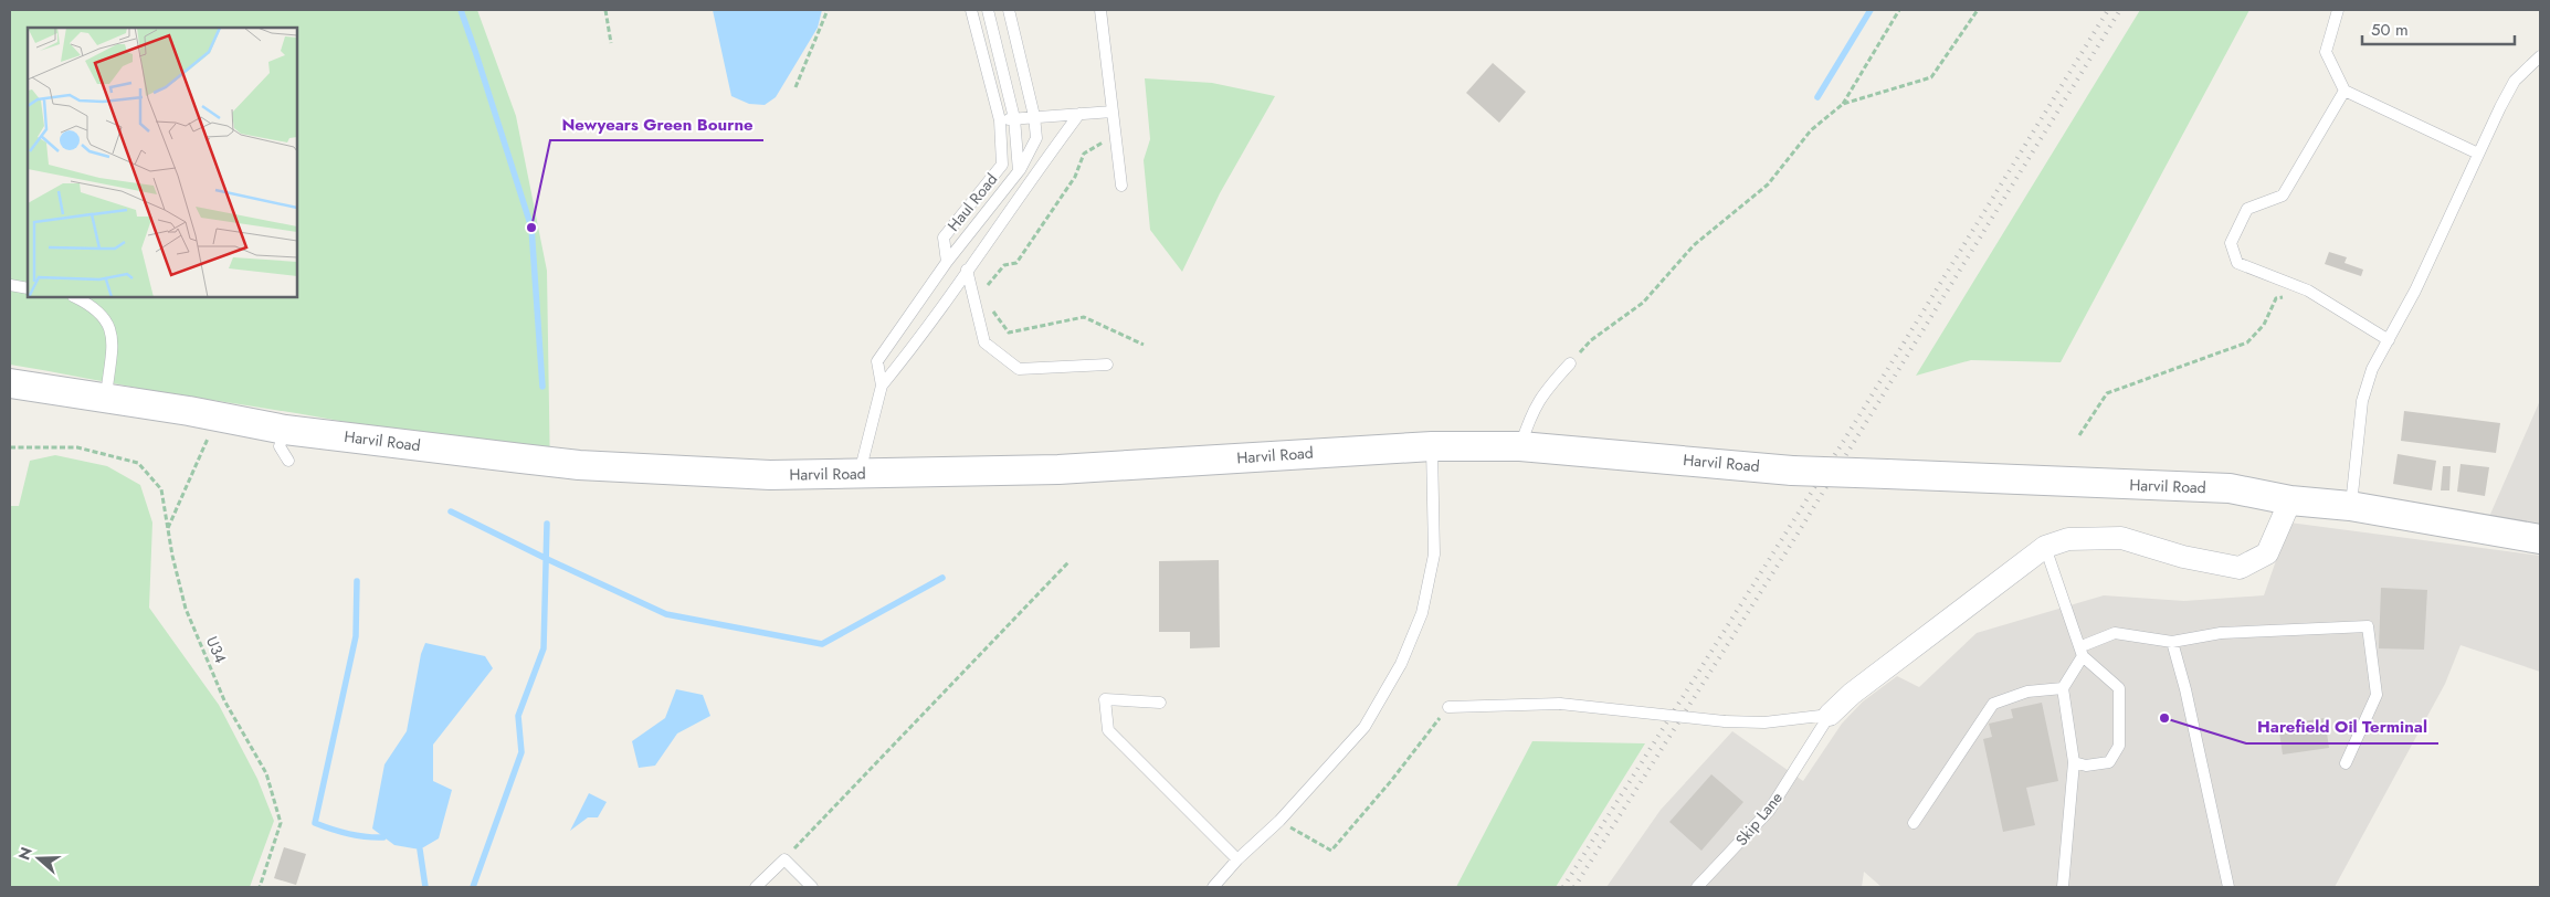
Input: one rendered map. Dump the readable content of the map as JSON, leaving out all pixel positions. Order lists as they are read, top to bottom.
{
  "streets": {
    "street": ["Harvil Road"],
    "lane": ["Haul Road", "Skip Lane"],
    "path": ["U34"]
  },
  "places": ["Newyears Green Bourne", "Harefield Oil Terminal"],
  "scale_bar": "50 m",
  "north": "left"
}
